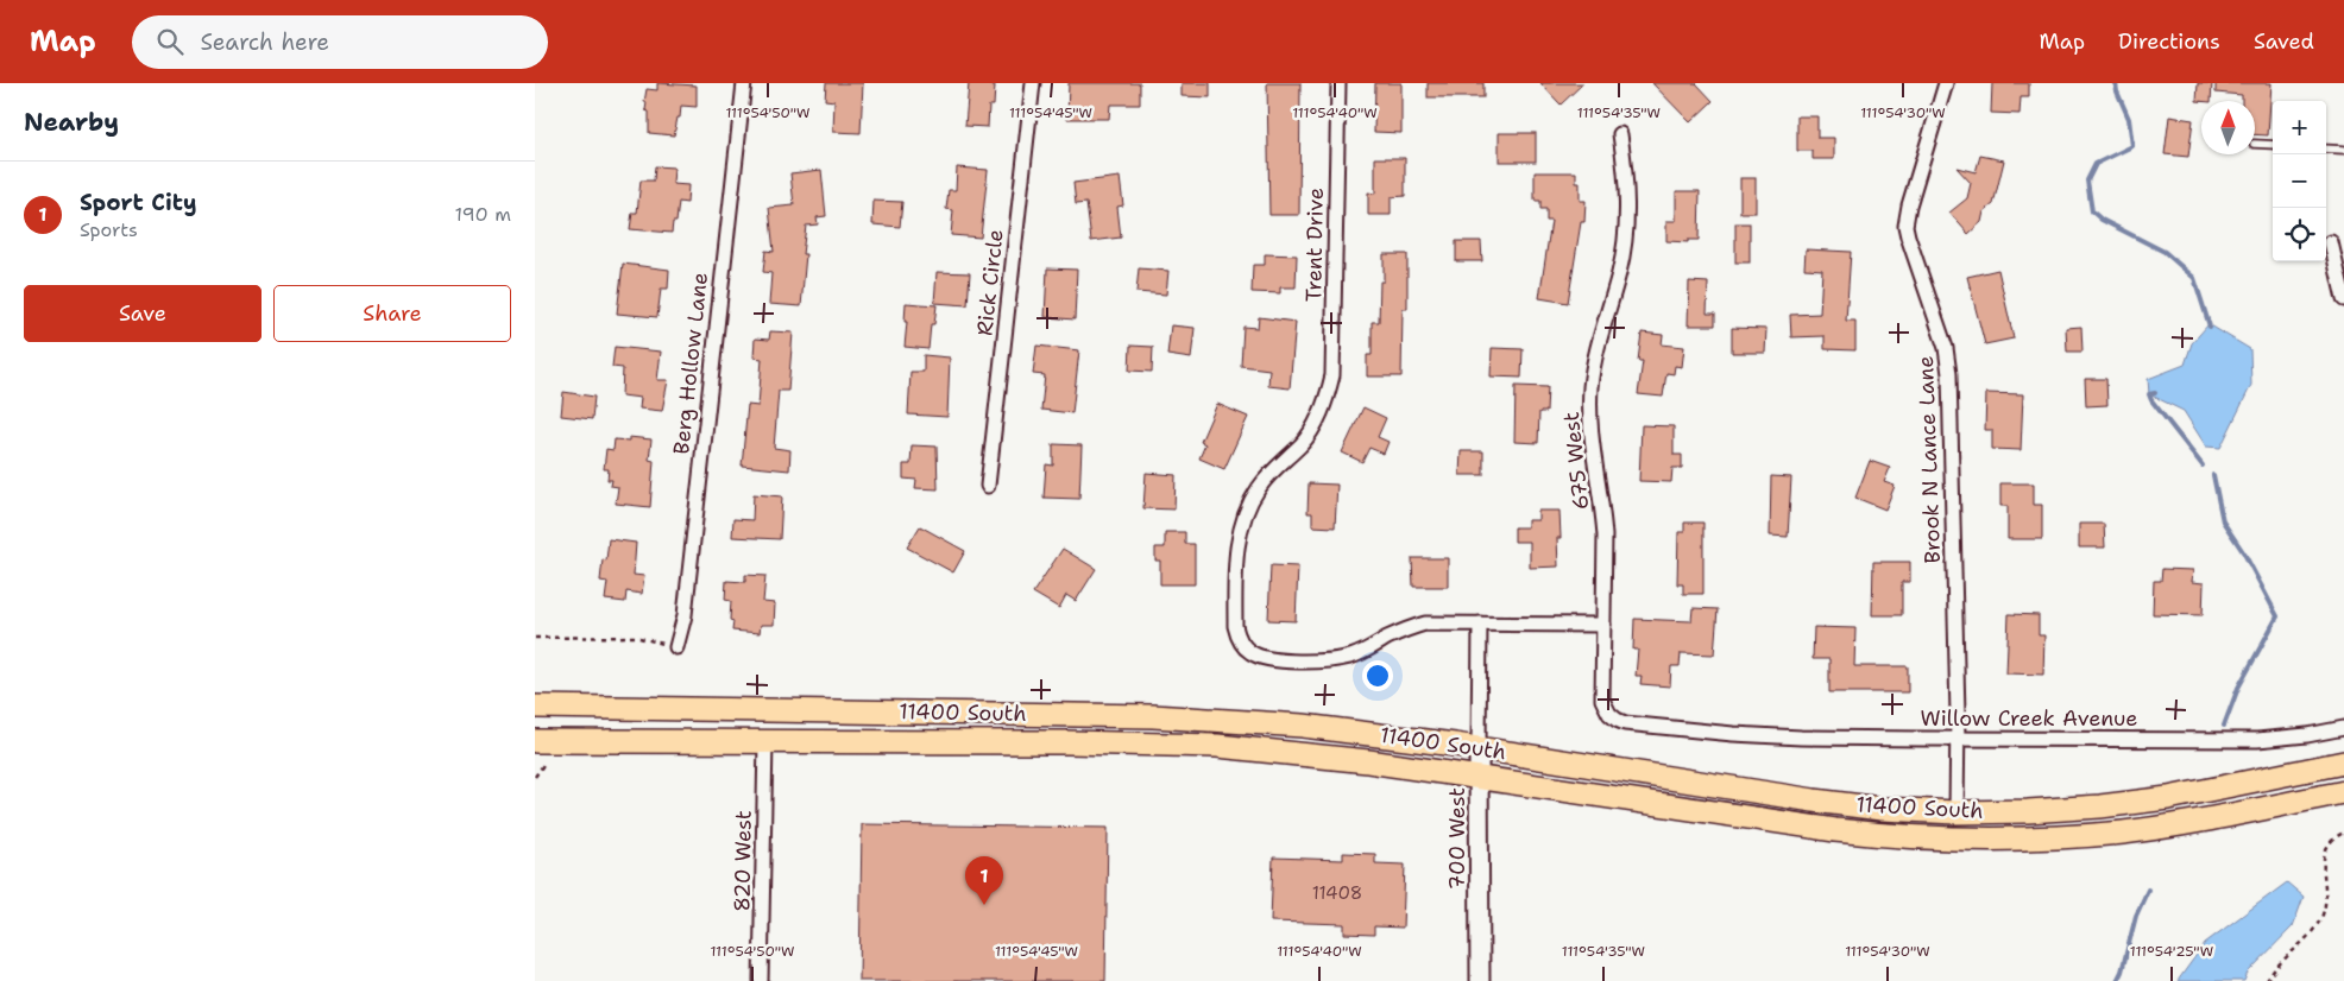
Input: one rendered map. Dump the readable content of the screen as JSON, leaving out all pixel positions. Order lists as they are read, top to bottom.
{
  "streets": {
    "main road": ["11400 South"],
    "street": [
      "Trent Drive",
      "Rick Circle",
      "Berg Hollow Lane",
      "Brook N Lance Lane",
      "675 West",
      "Willow Creek Avenue",
      "700 West",
      "820 West"
    ]
  },
  "crossings": [
    ["Trent Drive", "675 West"],
    ["Trent Drive", "700 West"],
    ["Brook N Lance Lane", "11400 South"],
    ["Brook N Lance Lane", "Willow Creek Avenue"],
    ["675 West", "Willow Creek Avenue"],
    ["11400 South", "700 West"],
    ["11400 South", "820 West"]
  ],
  "house_numbers": ["11408"],
  "north": "top",
  "page": {
    "header": "Map",
    "search": "Search here",
    "nav": ["Map", "Directions", "Saved"],
    "heading": "Nearby",
    "map_buttons": ["+", "−"],
    "list": [
      {
        "mark": "1",
        "name": "Sport City",
        "note": "Sports",
        "value": "190 m"
      }
    ],
    "buttons": ["Save", "Share"],
    "pins": "1"
  },
  "coordinates": [
    "111°54'50\"W",
    "111°54'45\"W",
    "111°54'40\"W",
    "111°54'35\"W",
    "111°54'30\"W",
    "111°54'25\"W"
  ]
}
